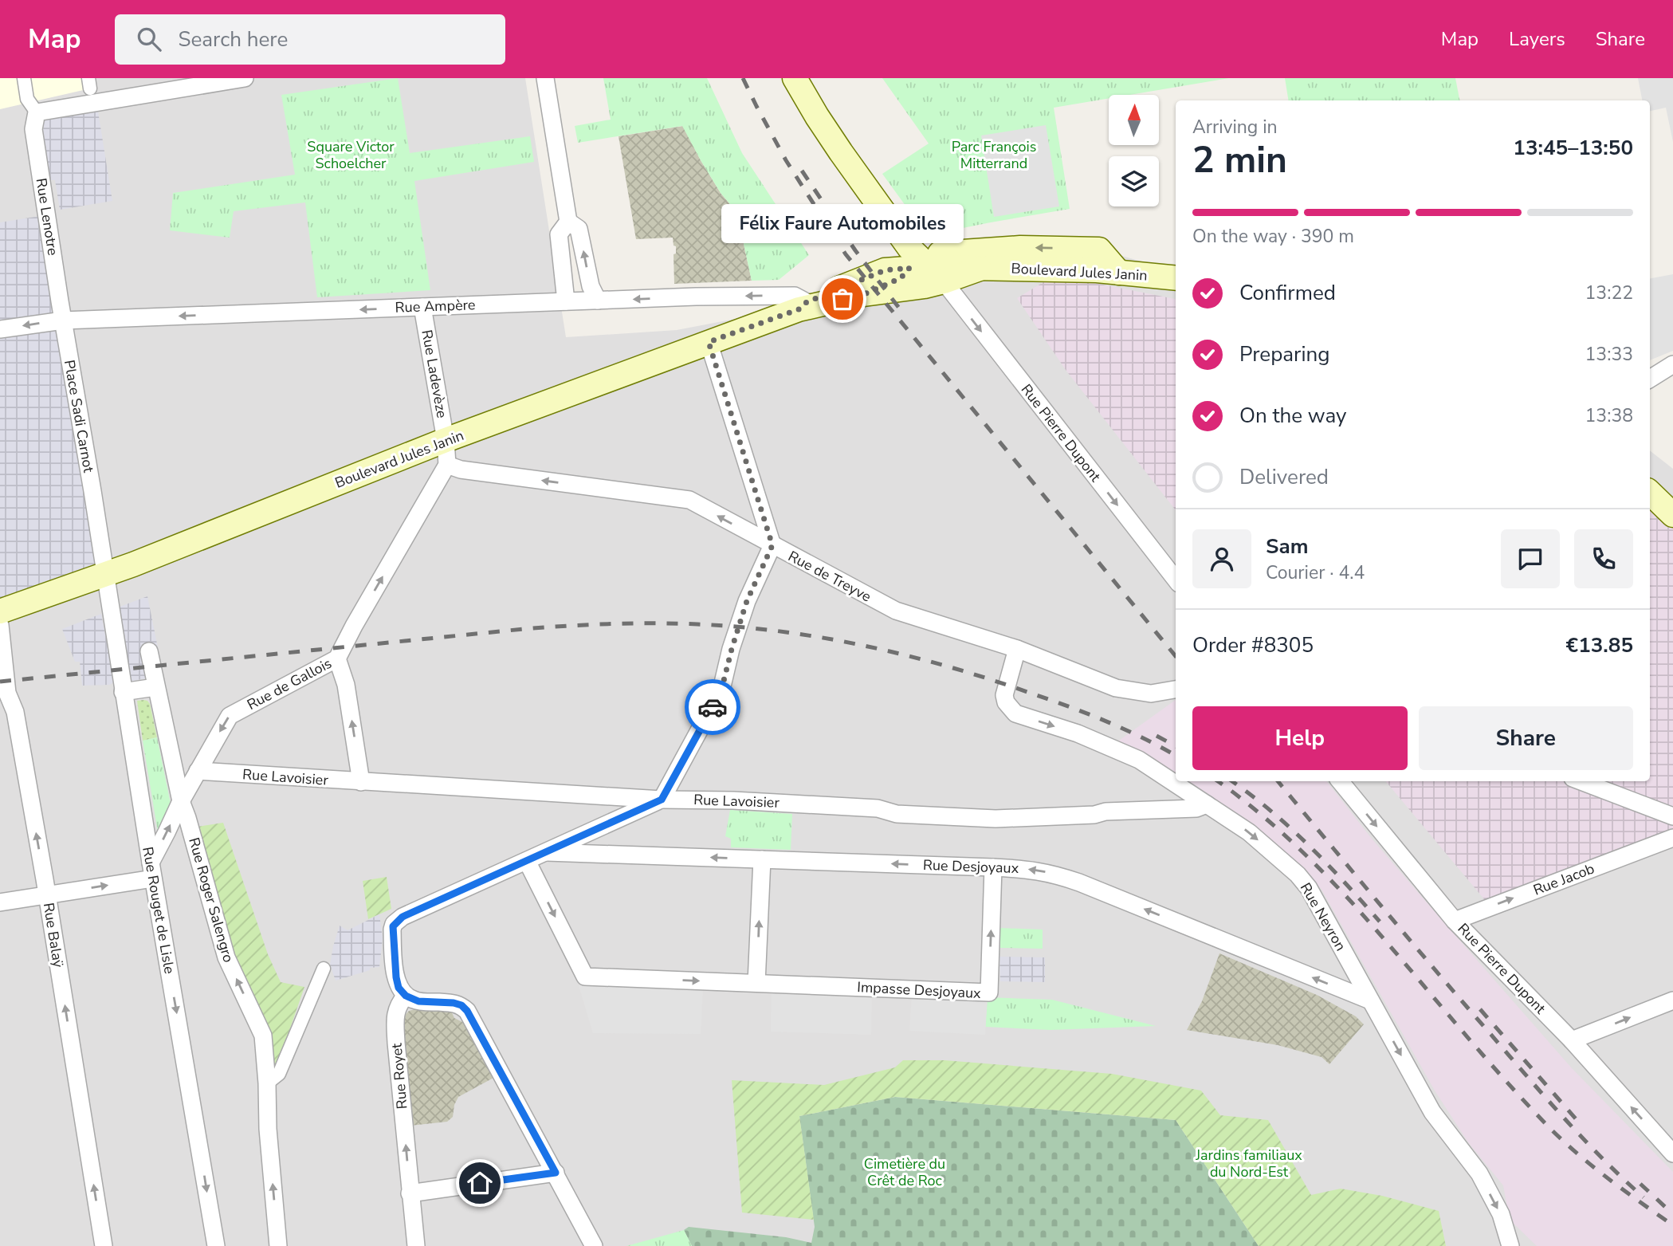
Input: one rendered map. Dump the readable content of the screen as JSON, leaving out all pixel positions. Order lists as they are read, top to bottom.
{
  "streets": {
    "main road": ["Boulevard Jules Janin"],
    "street": [
      "Rue Lenotre",
      "Rue Ampère",
      "Rue Ladevèze",
      "Place Sadi Carnot",
      "Rue Pierre Dupont",
      "Rue de Treyve",
      "Rue de Gallois",
      "Rue Lavoisier",
      "Rue Desjoyaux",
      "Rue Jacob",
      "Rue Roger Salengro",
      "Rue Rouget de Lisle",
      "Rue Neyron",
      "Rue Balaÿ",
      "Impasse Desjoyaux",
      "Rue Royet"
    ]
  },
  "crossings": [
    ["Rue Lenotre", "Rue Ampère"],
    ["Rue Lenotre", "Place Sadi Carnot"],
    ["Boulevard Jules Janin", "Rue Ampère"],
    ["Boulevard Jules Janin", "Rue Ladevèze"],
    ["Boulevard Jules Janin", "Place Sadi Carnot"],
    ["Boulevard Jules Janin", "Rue Pierre Dupont"],
    ["Boulevard Jules Janin", "Rue Rouget de Lisle"],
    ["Rue Ampère", "Rue Ladevèze"],
    ["Rue Ampère", "Place Sadi Carnot"],
    ["Place Sadi Carnot", "Rue Rouget de Lisle"],
    ["Rue Pierre Dupont", "Rue Jacob"],
    ["Rue de Treyve", "Rue de Gallois"],
    ["Rue de Treyve", "Rue Neyron"],
    ["Rue de Gallois", "Rue Lavoisier"],
    ["Rue de Gallois", "Rue Roger Salengro"],
    ["Rue de Gallois", "Rue Rouget de Lisle"],
    ["Rue Lavoisier", "Rue Neyron"],
    ["Rue Desjoyaux", "Rue Neyron"],
    ["Rue Desjoyaux", "Impasse Desjoyaux"]
  ],
  "one_way": [
    "Rue Ampère",
    "Rue de Treyve",
    "Rue Desjoyaux",
    "Rue Jacob",
    "Rue Roger Salengro",
    "Rue Rouget de Lisle",
    "Rue Neyron",
    "Rue Balaÿ",
    "Rue Royet"
  ],
  "parks": [
    "Square Victor Schoelcher",
    "Parc François Mitterrand",
    "Jardins familiaux du Nord-Est",
    "Cimetière du Crêt de Roc"
  ],
  "places": ["Félix Faure Automobiles"],
  "north": "top",
  "page": {
    "header": "Map",
    "search": "Search here",
    "nav": ["Map", "Layers", "Share"],
    "heading": ["2 min", "Arriving in", "13:45–13:50"],
    "panel": [
      "Sam",
      "Courier · 4.4",
      "Order #8305",
      "€13.85"
    ],
    "bar": "On the way · 390 m",
    "bubble": "Félix Faure Automobiles",
    "list": [
      ["Confirmed", "13:22"],
      ["Preparing", "13:33"],
      ["On the way", "13:38"],
      "Delivered"
    ],
    "buttons": ["Help", "Share"]
  }
}
